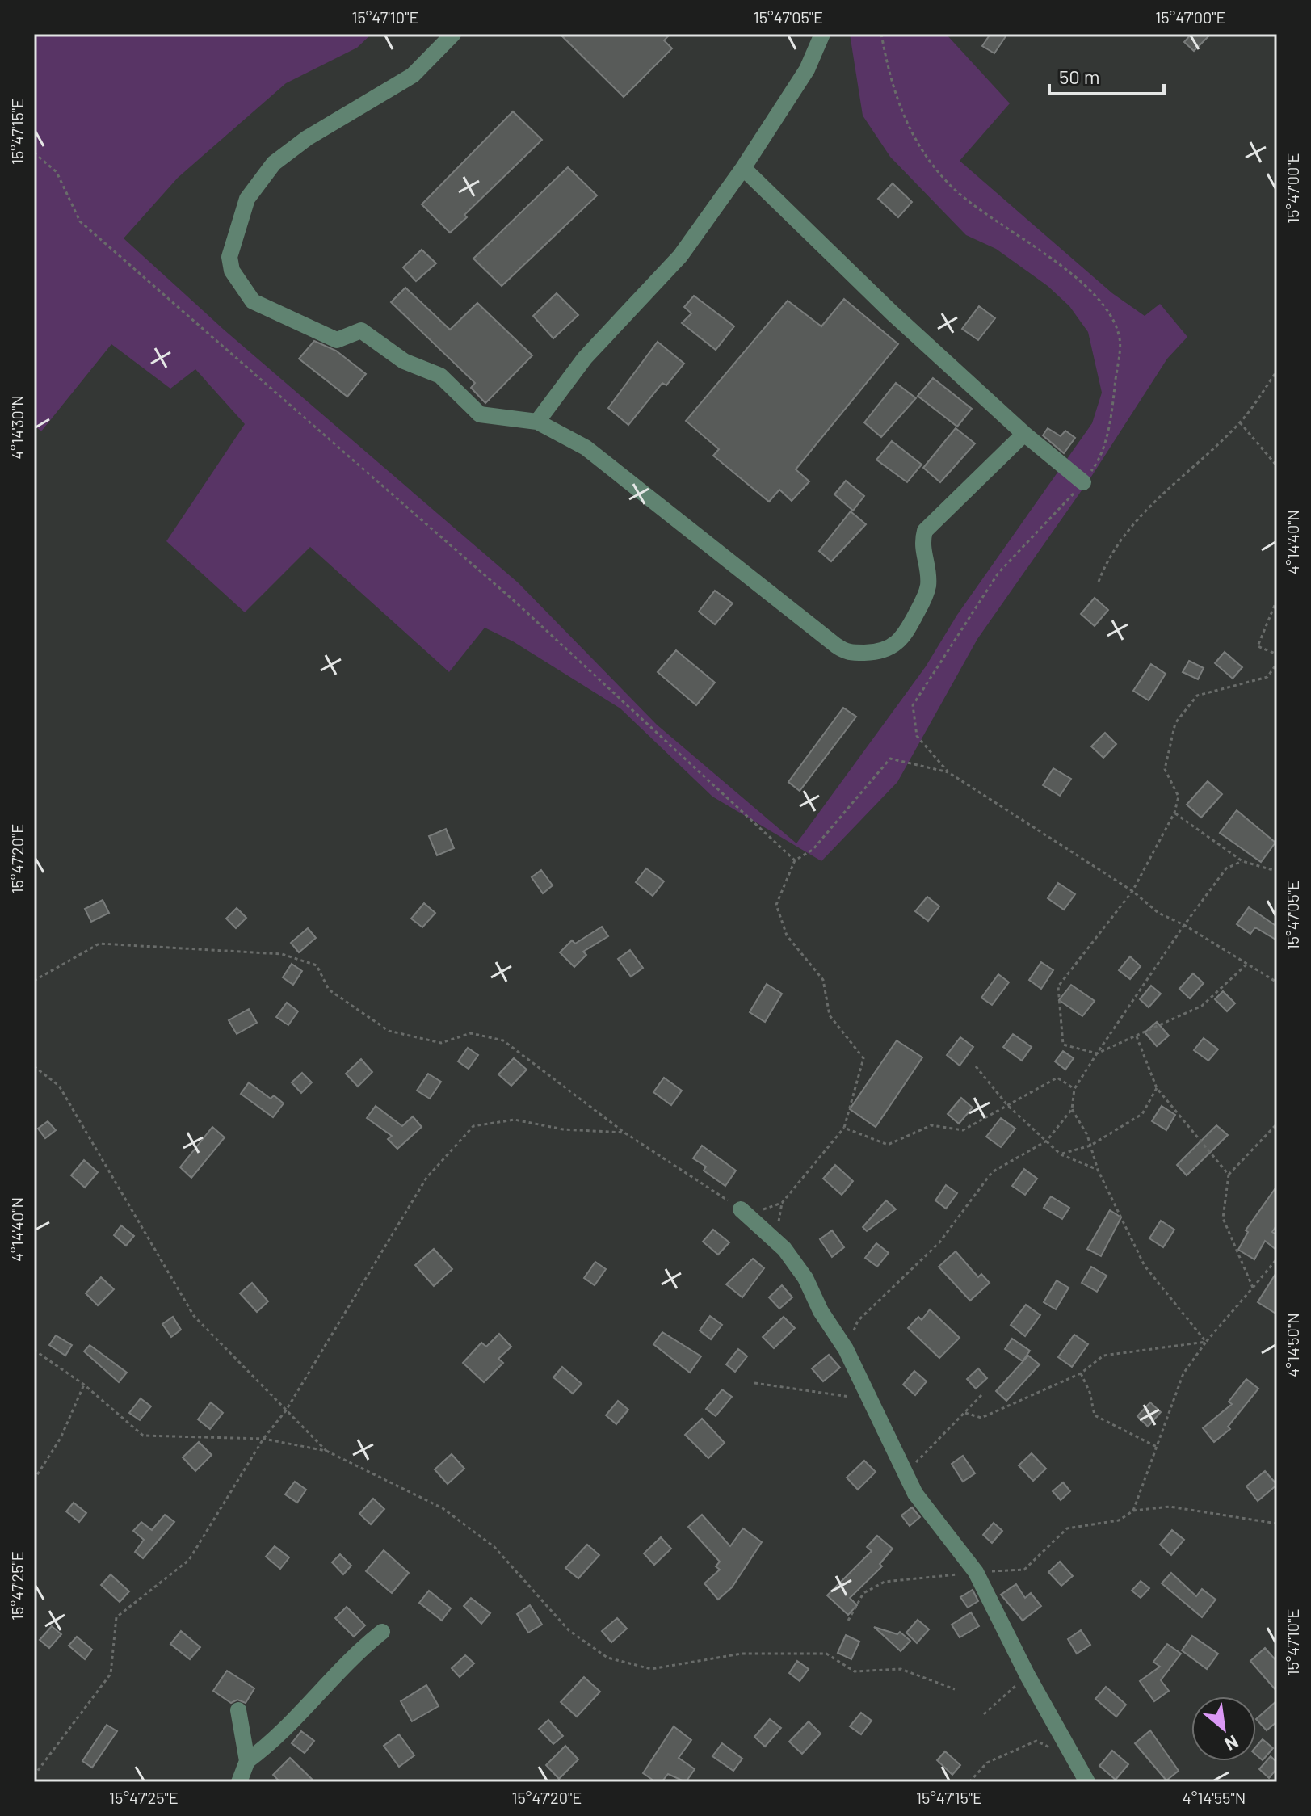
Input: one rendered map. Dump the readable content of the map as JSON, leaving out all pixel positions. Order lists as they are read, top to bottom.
{
  "scale_bar": "50 m",
  "north": "bottom right",
  "coordinates": [
    "15°47'10\"E",
    "15°47'05\"E",
    "15°47'00\"E",
    "15°47'15\"E",
    "4°14'30\"N",
    "4°14'40\"N",
    "15°47'20\"E",
    "4°14'50\"N",
    "15°47'25\"E",
    "4°14'55\"N"
  ]
}
